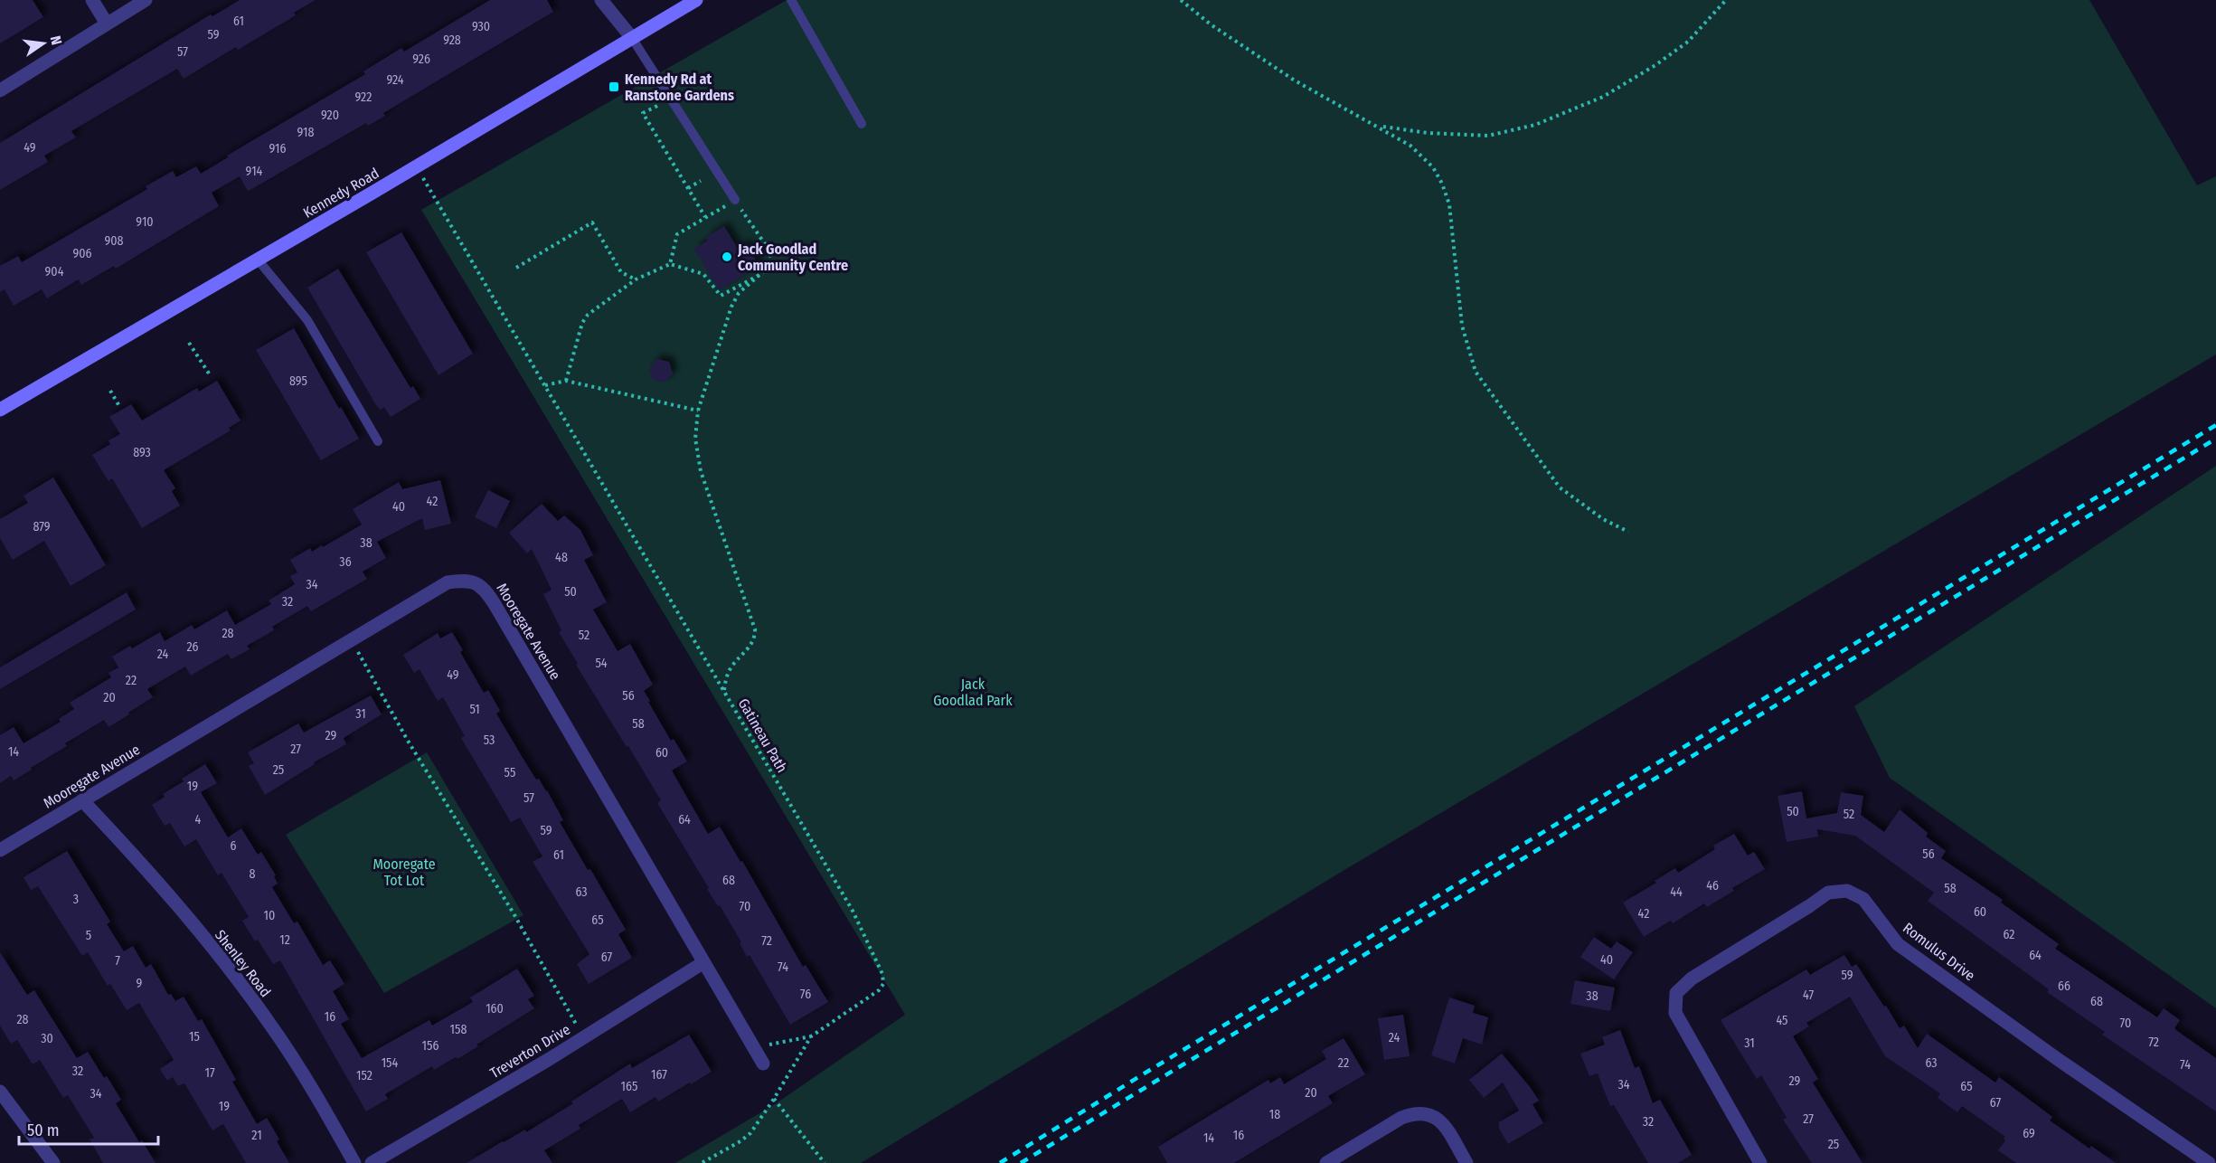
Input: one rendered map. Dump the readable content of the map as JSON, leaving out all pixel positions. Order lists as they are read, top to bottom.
{
  "streets": {
    "main road": ["Kennedy Road"],
    "street": [
      "Mooregate Avenue",
      "Romulus Drive",
      "Shenley Road",
      "Treverton Drive"
    ],
    "path": ["Gatineau Path"]
  },
  "crossings": [
    ["Mooregate Avenue", "Shenley Road"],
    ["Mooregate Avenue", "Treverton Drive"]
  ],
  "parks": ["Jack Goodlad Park", "Mooregate Tot Lot"],
  "places": {
    "transit": ["Kennedy Rd at Ranstone Gardens"],
    "other": ["Jack Goodlad Community Centre"]
  },
  "house_numbers": [
    "61",
    "930",
    "59",
    "928",
    "57",
    "926",
    "924",
    "922",
    "920",
    "918",
    "49",
    "916",
    "914",
    "910",
    "908",
    "906",
    "904",
    "895",
    "893",
    "42",
    "40",
    "879",
    "38",
    "48",
    "36",
    "34",
    "50",
    "32",
    "28",
    "52",
    "26",
    "24",
    "54",
    "49",
    "22",
    "56",
    "20",
    "51",
    "31",
    "58",
    "29",
    "53",
    "27",
    "14",
    "60",
    "25",
    "55",
    "19",
    "57",
    "50",
    "52",
    "4",
    "64",
    "59",
    "6",
    "56",
    "61",
    "8",
    "68",
    "46",
    "58",
    "63",
    "44",
    "3",
    "70",
    "60",
    "42",
    "10",
    "65",
    "62",
    "5",
    "12",
    "72",
    "64",
    "67",
    "40",
    "7",
    "74",
    "59",
    "9",
    "66",
    "76",
    "47",
    "38",
    "68",
    "160",
    "16",
    "28",
    "45",
    "70",
    "158",
    "15",
    "24",
    "30",
    "72",
    "31",
    "156",
    "154",
    "22",
    "63",
    "74",
    "32",
    "17",
    "167",
    "152",
    "29",
    "34",
    "165",
    "65",
    "20",
    "34",
    "67",
    "19",
    "18",
    "27",
    "32",
    "69",
    "21",
    "16",
    "14",
    "25"
  ],
  "scale_bar": "50 m",
  "north": "right"
}
